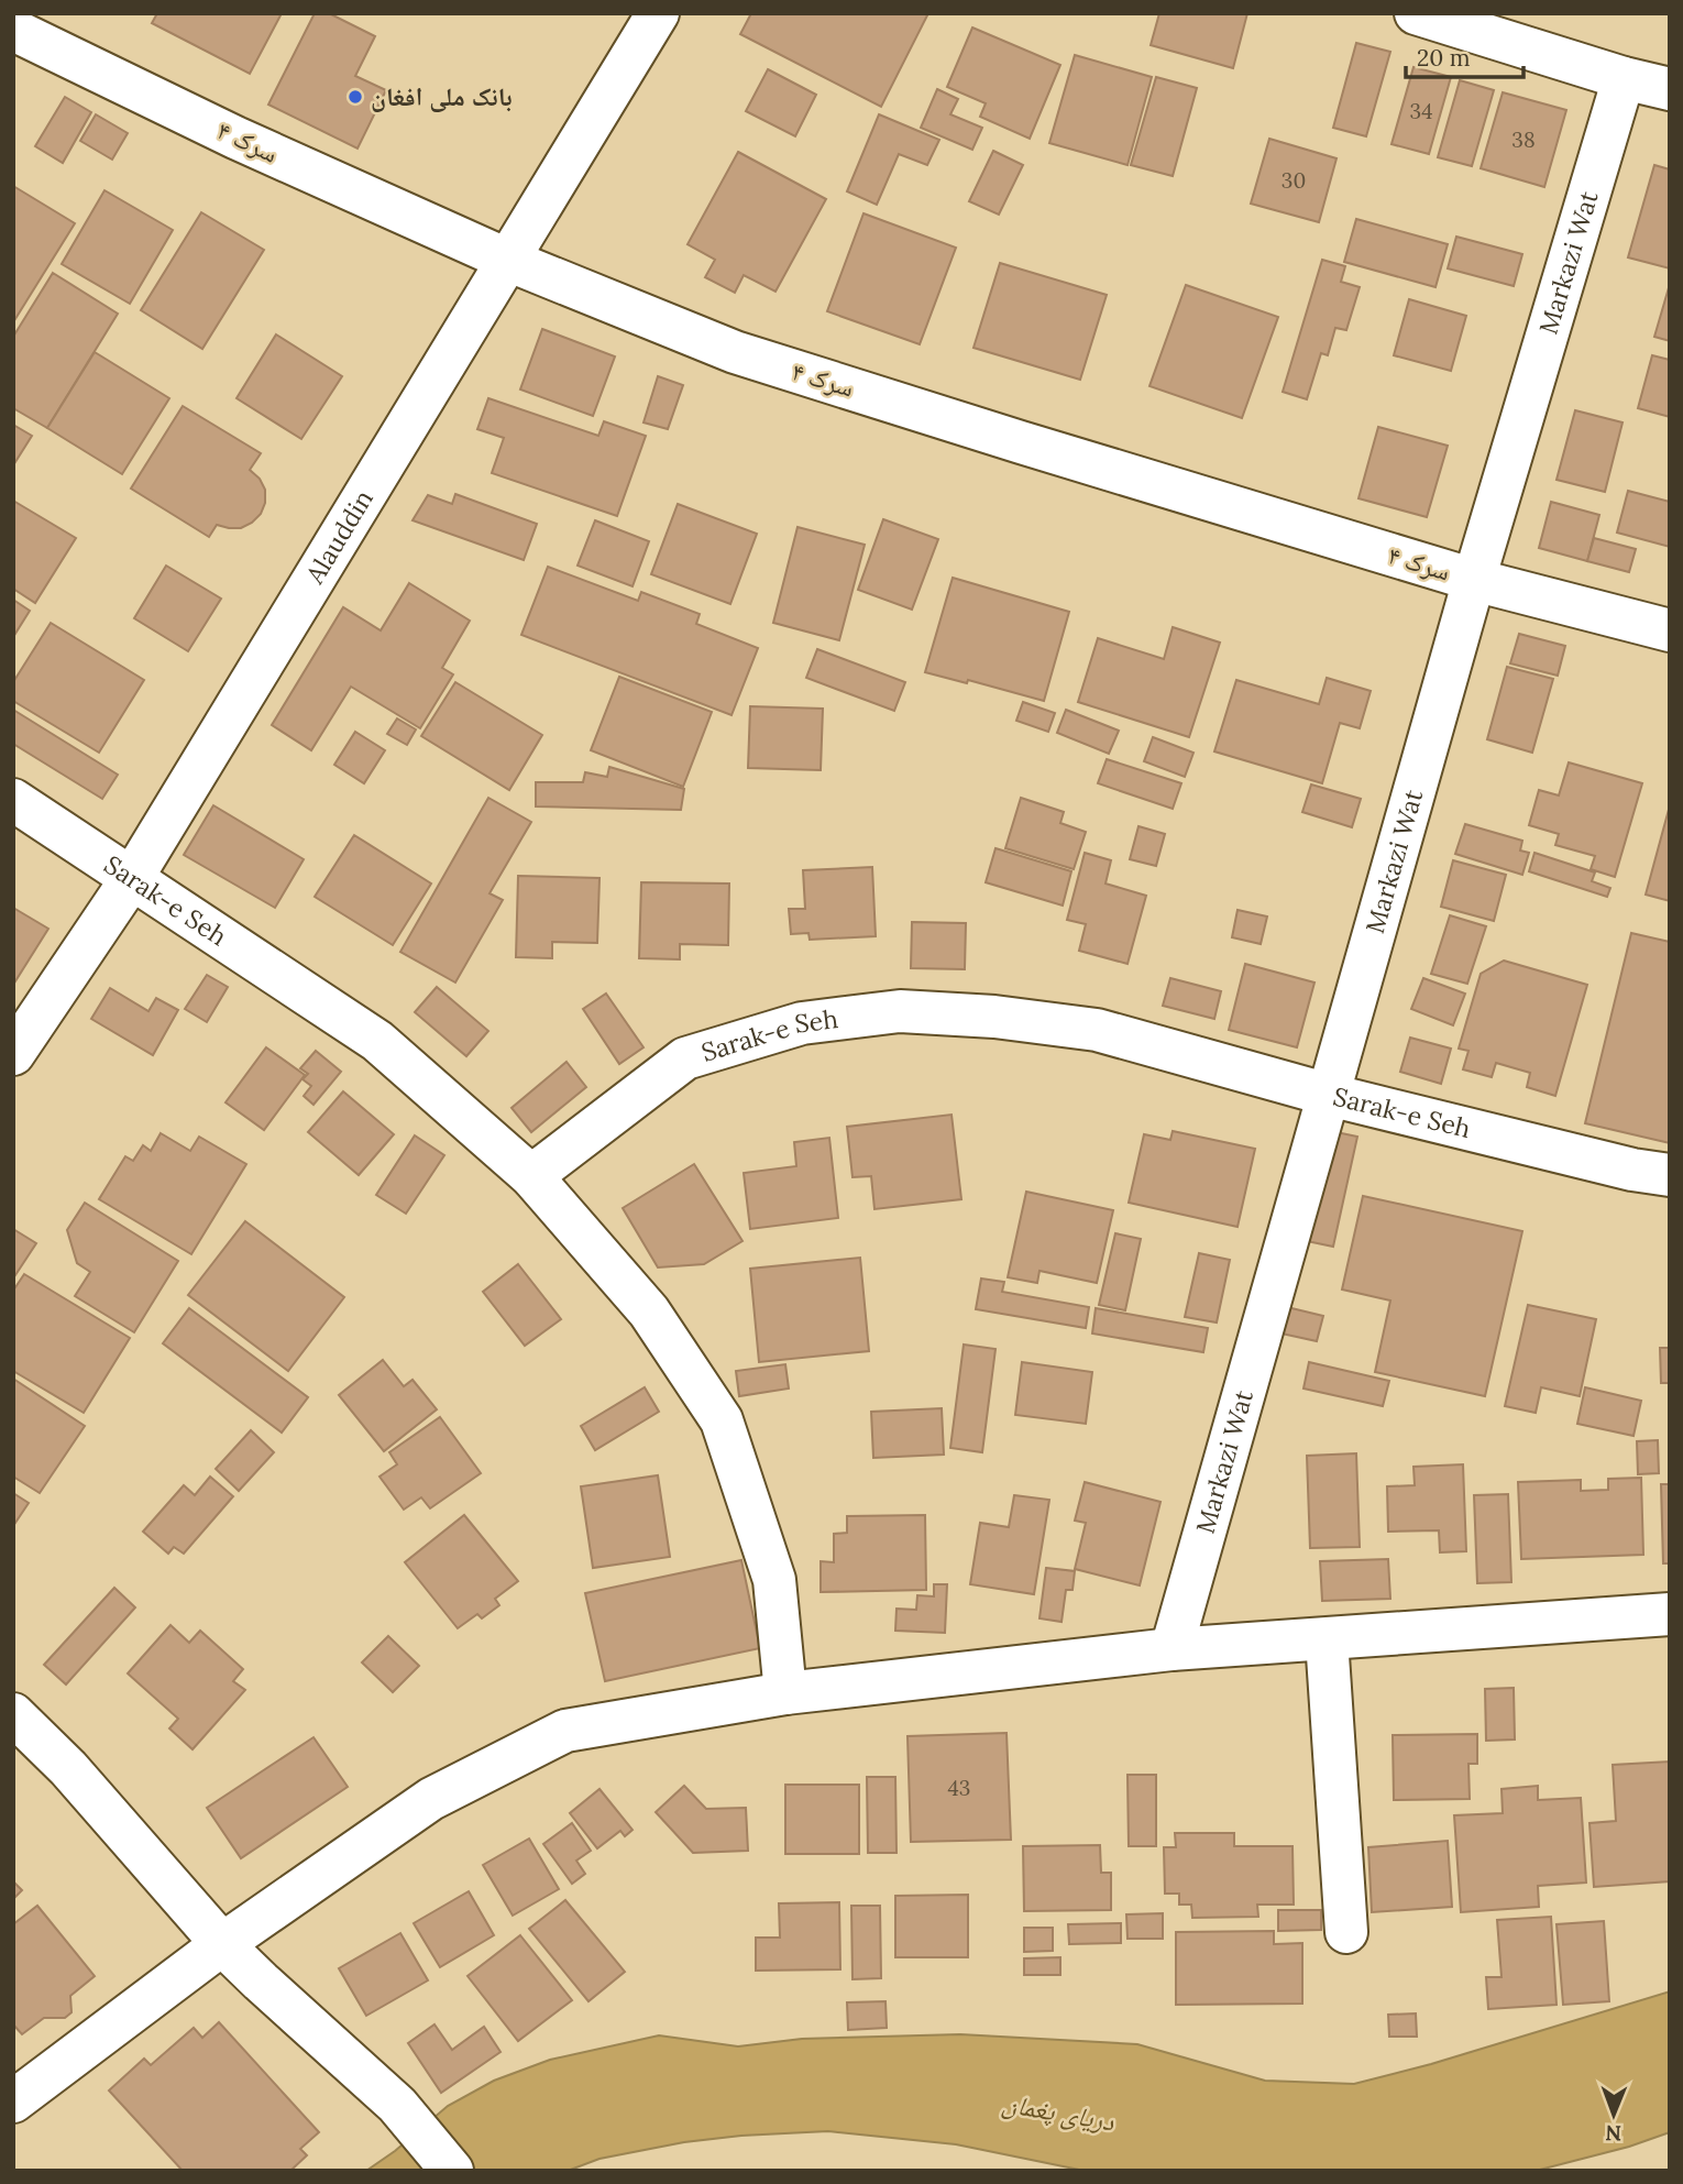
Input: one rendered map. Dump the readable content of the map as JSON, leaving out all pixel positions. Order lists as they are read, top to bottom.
{
  "streets": {
    "street": [
      "سرک ۴",
      "Markazi Wat",
      "Alauddin",
      "Sarak-e Seh"
    ]
  },
  "crossings": [
    ["سرک ۴", "Markazi Wat"],
    ["سرک ۴", "Alauddin"],
    ["Markazi Wat", "Sarak-e Seh"],
    ["Alauddin", "Sarak-e Seh"]
  ],
  "water": ["دریای پغمان"],
  "places": ["بانک ملی افغان"],
  "house_numbers": [
    "34",
    "38",
    "30",
    "43"
  ],
  "scale_bar": "20 m",
  "north": "bottom"
}
